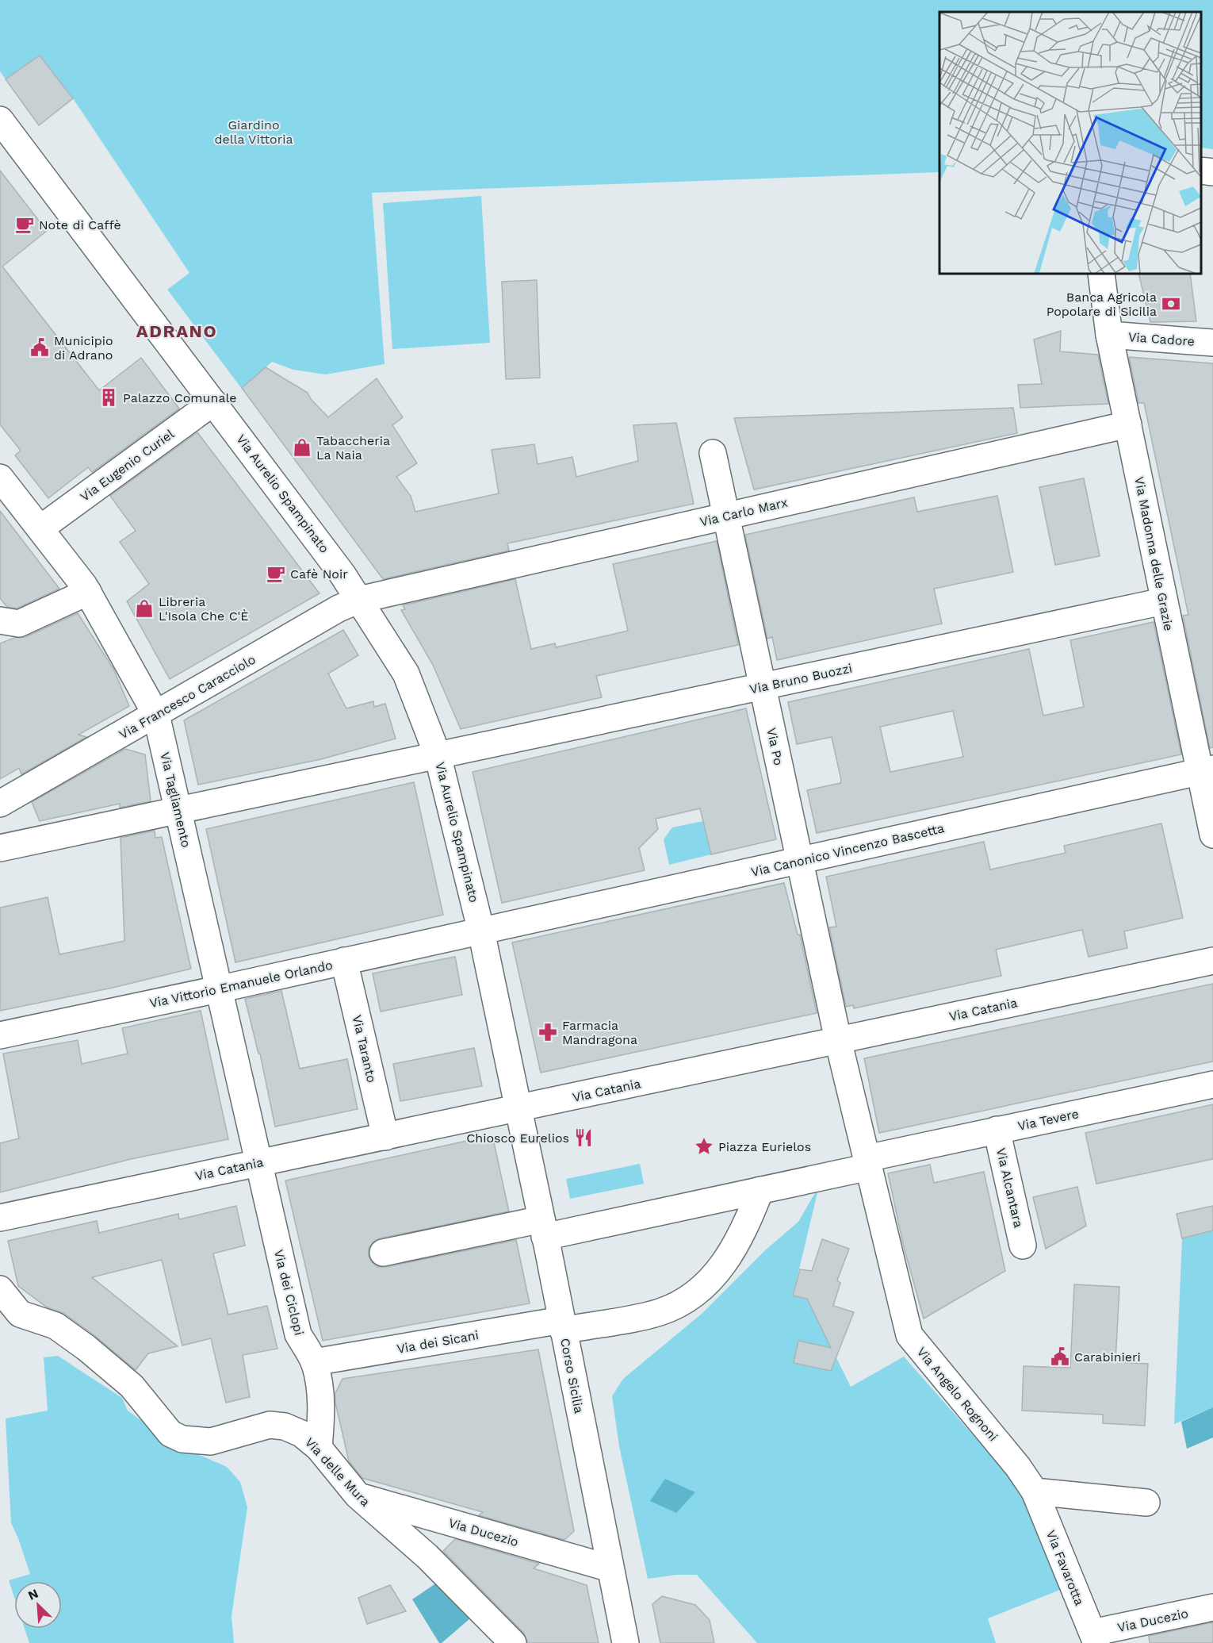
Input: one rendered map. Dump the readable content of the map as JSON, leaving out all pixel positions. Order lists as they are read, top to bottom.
{
  "streets": {
    "street": [
      "Via Cadore",
      "Via Eugenio Curiel",
      "Via Aurelio Spampinato",
      "Via Carlo Marx",
      "Via Madonna delle Grazie",
      "Via Bruno Buozzi",
      "Via Francesco Caracciolo",
      "Via Po",
      "Via Tagliamento",
      "Via Canonico Vincenzo Bascetta",
      "Via Vittorio Emanuele Orlando",
      "Via Catania",
      "Via Taranto",
      "Via Tevere",
      "Via Alcantara",
      "Via dei Ciclopi",
      "Via dei Sicani",
      "Corso Sicilia",
      "Via Angelo Rognoni",
      "Via delle Mura",
      "Via Ducezio",
      "Via Favarotta"
    ]
  },
  "crossings": [
    ["Via Cadore", "Via Madonna delle Grazie"],
    ["Via Eugenio Curiel", "Via Aurelio Spampinato"],
    ["Via Eugenio Curiel", "Via Tagliamento"],
    ["Via Aurelio Spampinato", "Via Carlo Marx"],
    ["Via Aurelio Spampinato", "Via Bruno Buozzi"],
    ["Via Aurelio Spampinato", "Via Francesco Caracciolo"],
    ["Via Aurelio Spampinato", "Via Canonico Vincenzo Bascetta"],
    ["Via Aurelio Spampinato", "Via Vittorio Emanuele Orlando"],
    ["Via Aurelio Spampinato", "Via Catania"],
    ["Via Aurelio Spampinato", "Corso Sicilia"],
    ["Via Carlo Marx", "Via Madonna delle Grazie"],
    ["Via Carlo Marx", "Via Francesco Caracciolo"],
    ["Via Carlo Marx", "Via Po"],
    ["Via Madonna delle Grazie", "Via Bruno Buozzi"],
    ["Via Madonna delle Grazie", "Via Canonico Vincenzo Bascetta"],
    ["Via Bruno Buozzi", "Via Francesco Caracciolo"],
    ["Via Bruno Buozzi", "Via Po"],
    ["Via Bruno Buozzi", "Via Tagliamento"],
    ["Via Francesco Caracciolo", "Via Tagliamento"],
    ["Via Po", "Via Canonico Vincenzo Bascetta"],
    ["Via Po", "Via Catania"],
    ["Via Po", "Via Angelo Rognoni"],
    ["Via Tagliamento", "Via Vittorio Emanuele Orlando"],
    ["Via Tagliamento", "Via Catania"],
    ["Via Tagliamento", "Via dei Ciclopi"],
    ["Via Canonico Vincenzo Bascetta", "Via Vittorio Emanuele Orlando"],
    ["Via Vittorio Emanuele Orlando", "Via Taranto"],
    ["Via Catania", "Via Taranto"],
    ["Via Catania", "Via dei Ciclopi"],
    ["Via Catania", "Corso Sicilia"],
    ["Via Catania", "Via Angelo Rognoni"],
    ["Via Tevere", "Via Alcantara"],
    ["Via Tevere", "Via dei Sicani"],
    ["Via Tevere", "Corso Sicilia"],
    ["Via Tevere", "Via Angelo Rognoni"],
    ["Via dei Ciclopi", "Via dei Sicani"],
    ["Via dei Ciclopi", "Via delle Mura"],
    ["Via dei Sicani", "Corso Sicilia"],
    ["Corso Sicilia", "Via Ducezio"],
    ["Via Angelo Rognoni", "Via Favarotta"],
    ["Via delle Mura", "Via Ducezio"],
    ["Via Ducezio", "Via Favarotta"]
  ],
  "districts": ["ADRANO"],
  "parks": ["Giardino della Vittoria"],
  "places": {
    "cafe": ["Note di Caffè", "Cafè Noir"],
    "bank": ["Banca Agricola Popolare di Sicilia"],
    "public building": ["Municipio di Adrano", "Carabinieri"],
    "building": ["Palazzo Comunale"],
    "shop": ["Tabaccheria La Naia", "Libreria L'Isola Che C'È"],
    "pharmacy": ["Farmacia Mandragona"],
    "restaurant": ["Chiosco Eurelios"],
    "place": ["Piazza Eurielos"]
  },
  "north": "top left"
}
